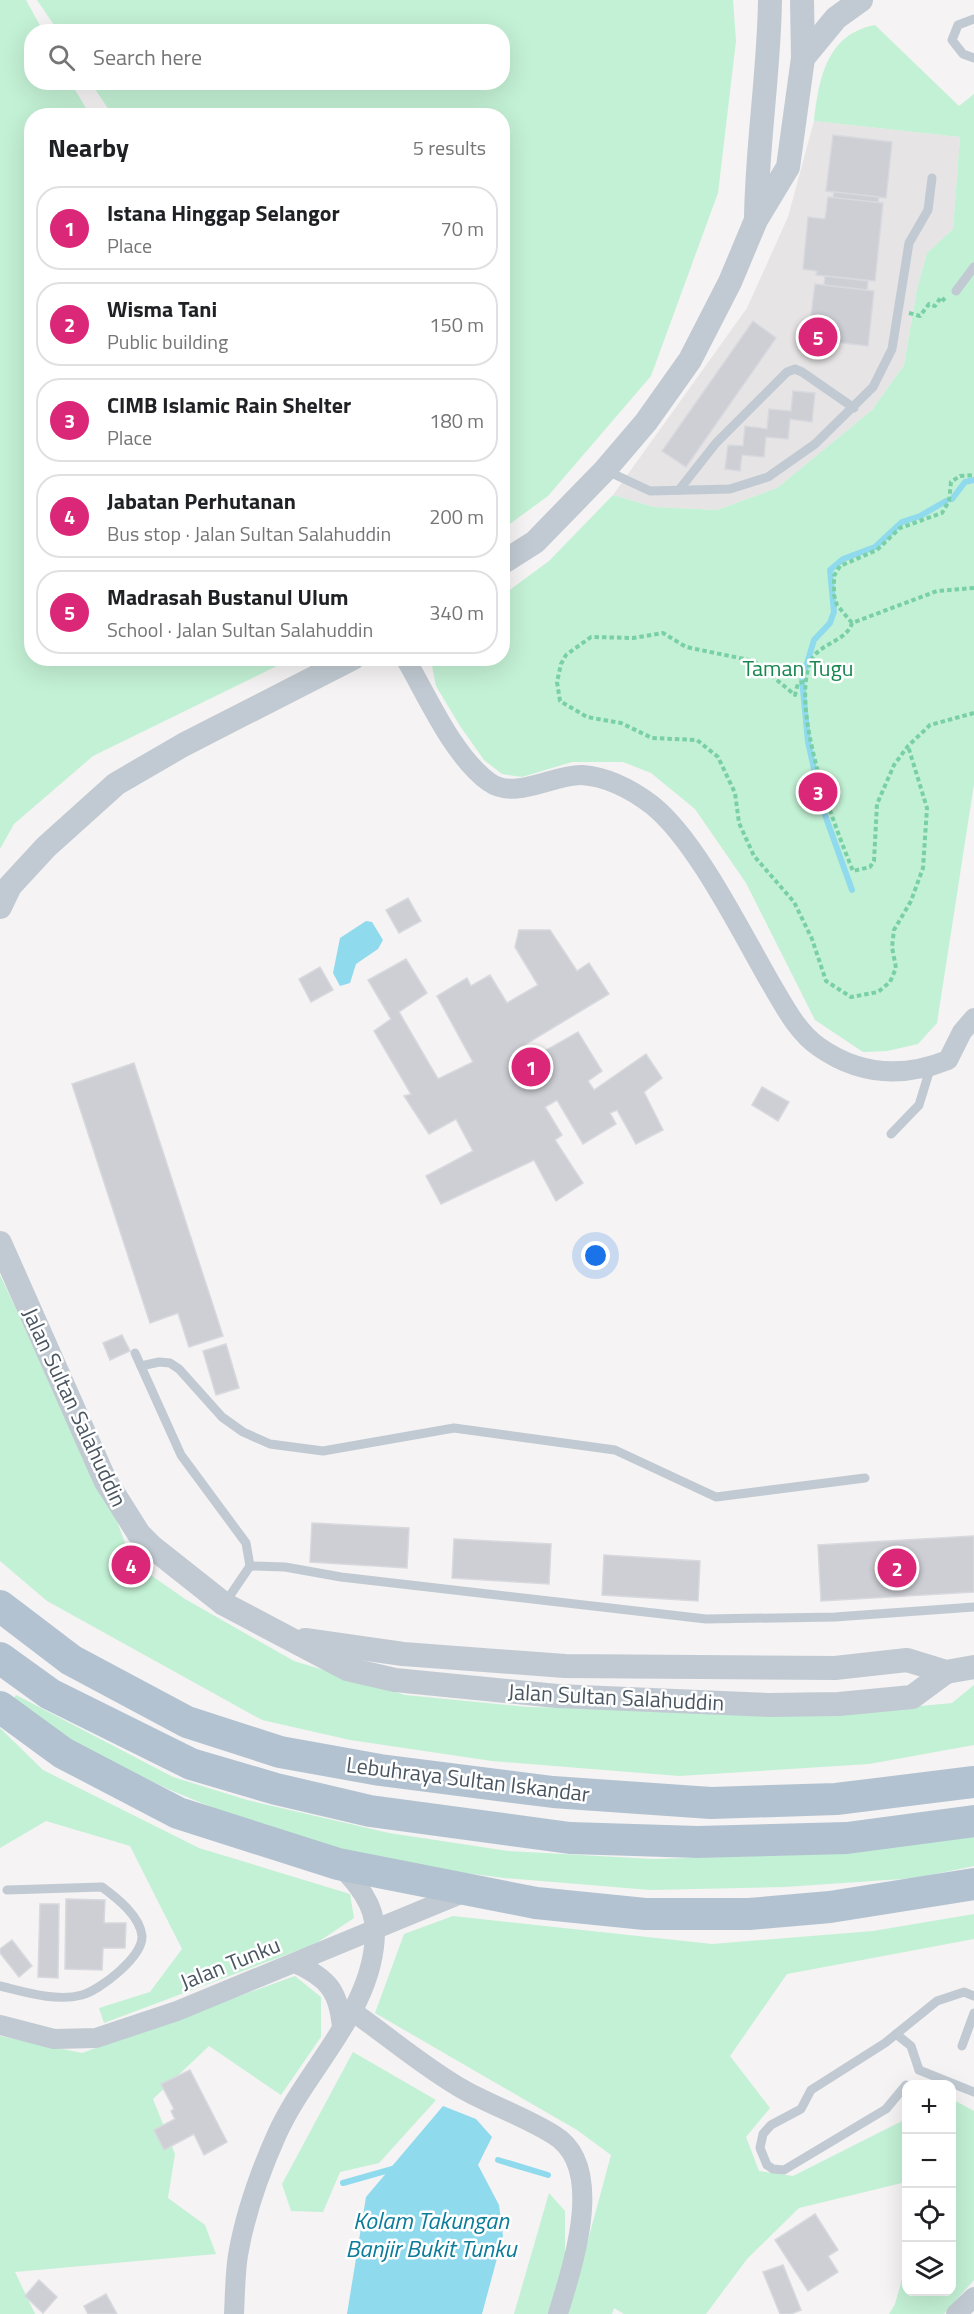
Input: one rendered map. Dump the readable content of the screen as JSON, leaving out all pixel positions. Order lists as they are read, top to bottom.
{
  "streets": {
    "main road": ["Lebuhraya Sultan Iskandar"],
    "street": ["Jalan Sultan Salahuddin", "Jalan Tunku"]
  },
  "water": ["Kolam Takungan Banjir Bukit Tunku"],
  "parks": ["Taman Tugu"],
  "page": {
    "search": "Search here",
    "heading": ["Nearby", "5 results"],
    "list": [
      {
        "mark": "1",
        "name": "Istana Hinggap Selangor",
        "note": "Place",
        "value": "70 m"
      },
      {
        "mark": "2",
        "name": "Wisma Tani",
        "note": "Public building",
        "value": "150 m"
      },
      {
        "mark": "3",
        "name": "CIMB Islamic Rain Shelter",
        "note": "Place",
        "value": "180 m"
      },
      {
        "mark": "4",
        "name": "Jabatan Perhutanan",
        "note": "Bus stop · Jalan Sultan Salahuddin",
        "value": "200 m"
      },
      {
        "mark": "5",
        "name": "Madrasah Bustanul Ulum",
        "note": "School · Jalan Sultan Salahuddin",
        "value": "340 m"
      }
    ],
    "pins": [
      "5",
      "3",
      "1",
      "4",
      "2"
    ],
    "map_buttons": ["+", "−"]
  }
}
